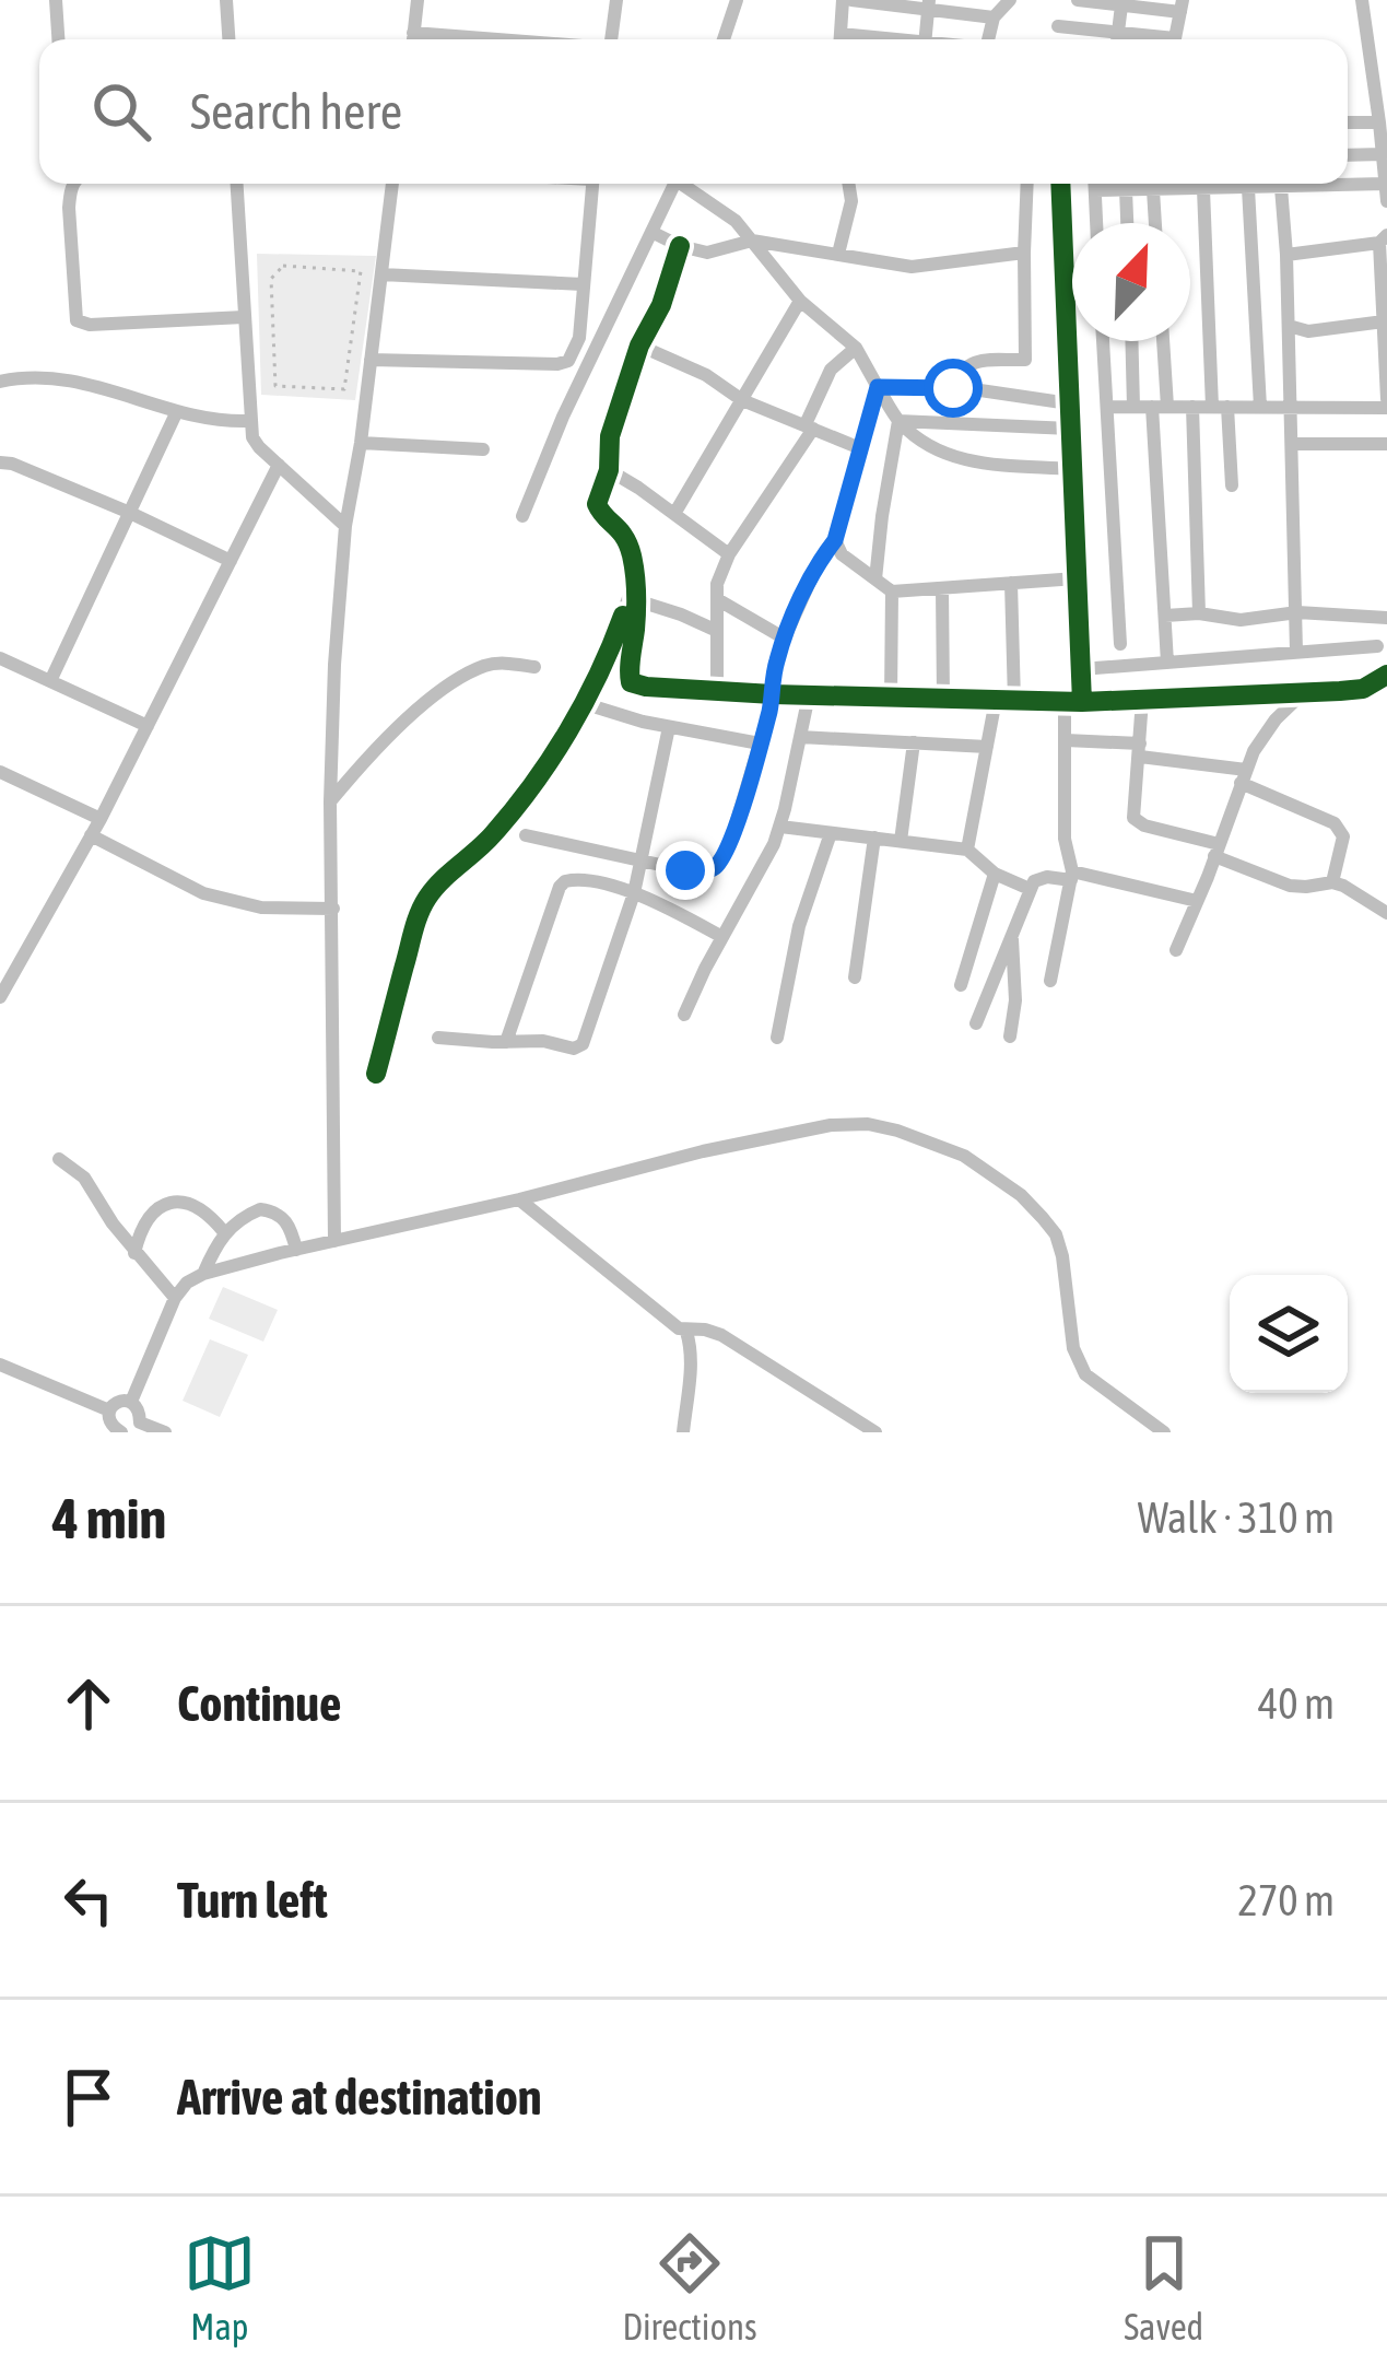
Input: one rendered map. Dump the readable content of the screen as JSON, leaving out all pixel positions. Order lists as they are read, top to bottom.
{
  "north": "top right",
  "page": {
    "search": "Search here",
    "heading": ["4 min", "Walk · 310 m"],
    "list": [
      ["Continue", "40 m"],
      ["Turn left", "270 m"],
      "Arrive at destination"
    ],
    "nav": ["Map", "Directions", "Saved"]
  }
}
